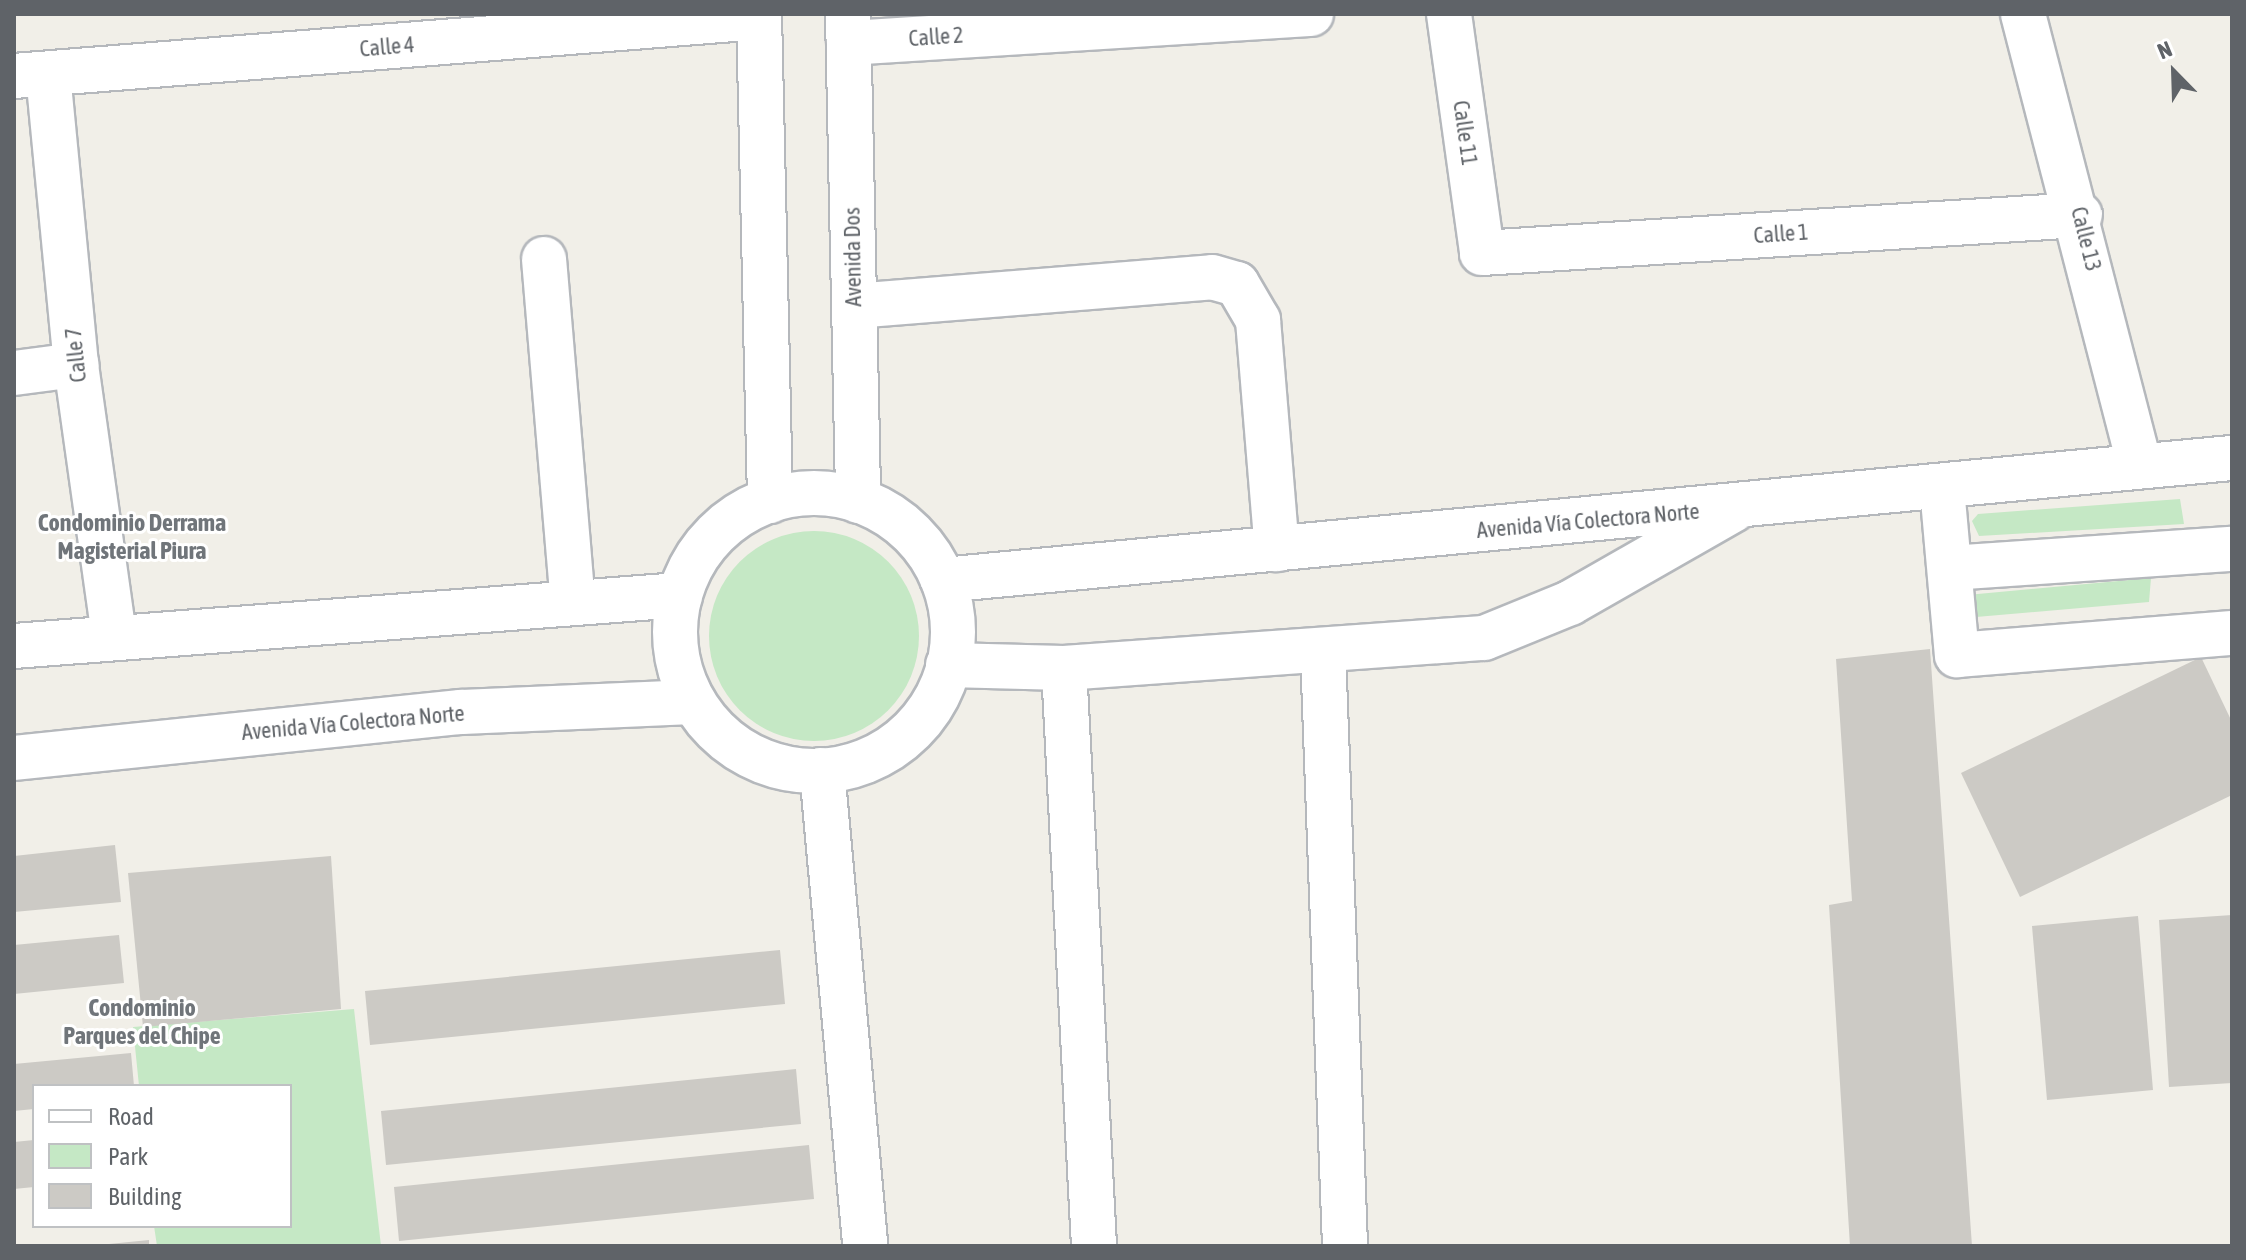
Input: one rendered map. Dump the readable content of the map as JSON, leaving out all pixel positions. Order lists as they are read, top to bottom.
{
  "streets": {
    "street": [
      "Calle 2",
      "Calle 4",
      "Calle 11",
      "Calle 1",
      "Calle 13",
      "Avenida Dos",
      "Calle 7",
      "Avenida Vía Colectora Norte"
    ]
  },
  "crossings": [
    ["Calle 2", "Avenida Dos"],
    ["Calle 4", "Calle 7"],
    ["Calle 11", "Calle 1"],
    ["Calle 1", "Calle 13"],
    ["Calle 13", "Avenida Vía Colectora Norte"],
    ["Avenida Dos", "Avenida Vía Colectora Norte"]
  ],
  "districts": ["Condominio Derrama Magisterial Piura", "Condominio Parques del Chipe"],
  "legend": ["Road", "Park", "Building"],
  "north": "top left"
}
